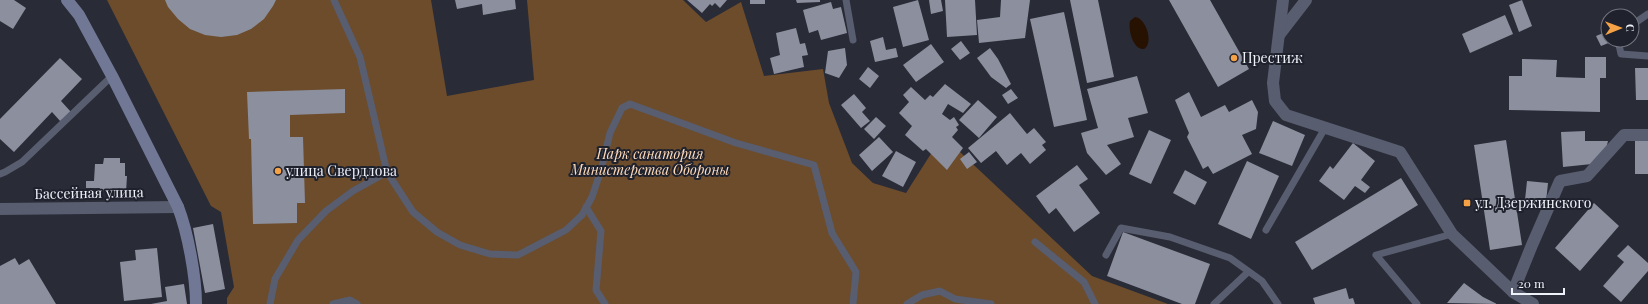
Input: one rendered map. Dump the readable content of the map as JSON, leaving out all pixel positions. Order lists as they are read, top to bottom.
{
  "streets": {
    "street": ["Бассейная улица"]
  },
  "parks": ["Парк санатория Министерства Обороны"],
  "places": {
    "other": ["Престиж", "улица Свердлова"],
    "transit": ["ул. Дзержинского"]
  },
  "scale_bar": "20 m",
  "north": "right"
}
